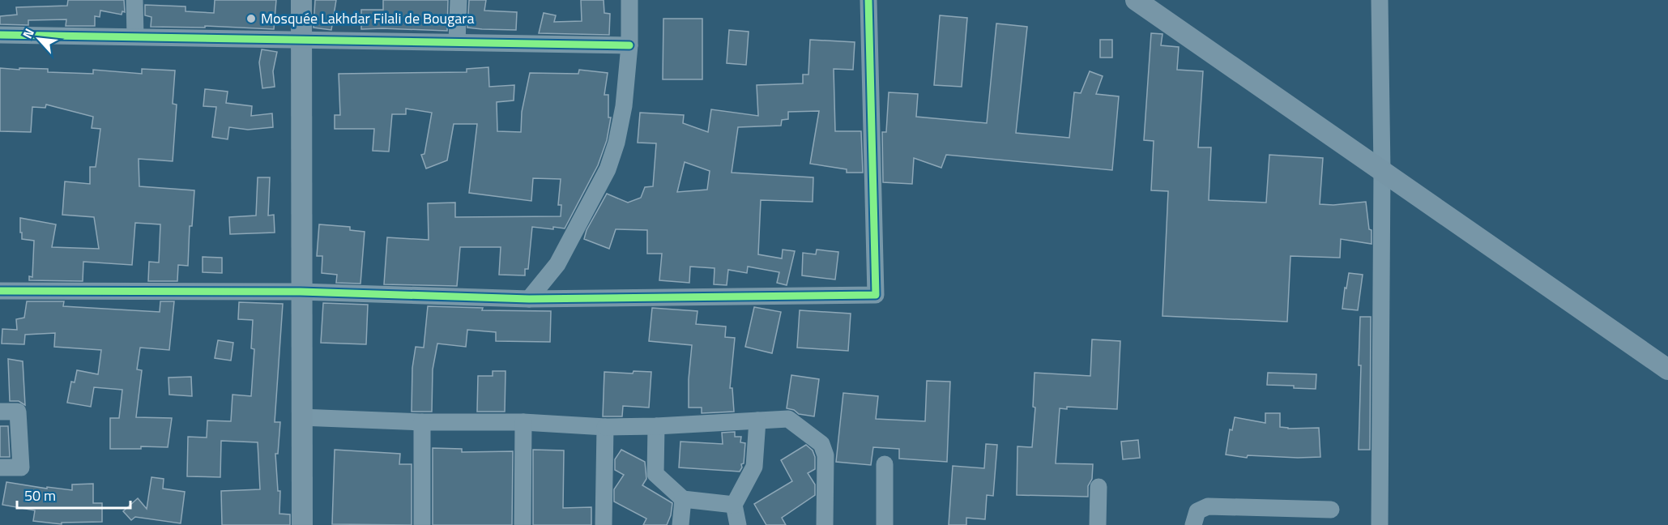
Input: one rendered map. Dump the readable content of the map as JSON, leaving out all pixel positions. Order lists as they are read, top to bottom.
{
  "places": ["Mosquée Lakhdar Filali de Bougara"],
  "scale_bar": "50 m",
  "north": "top left"
}
